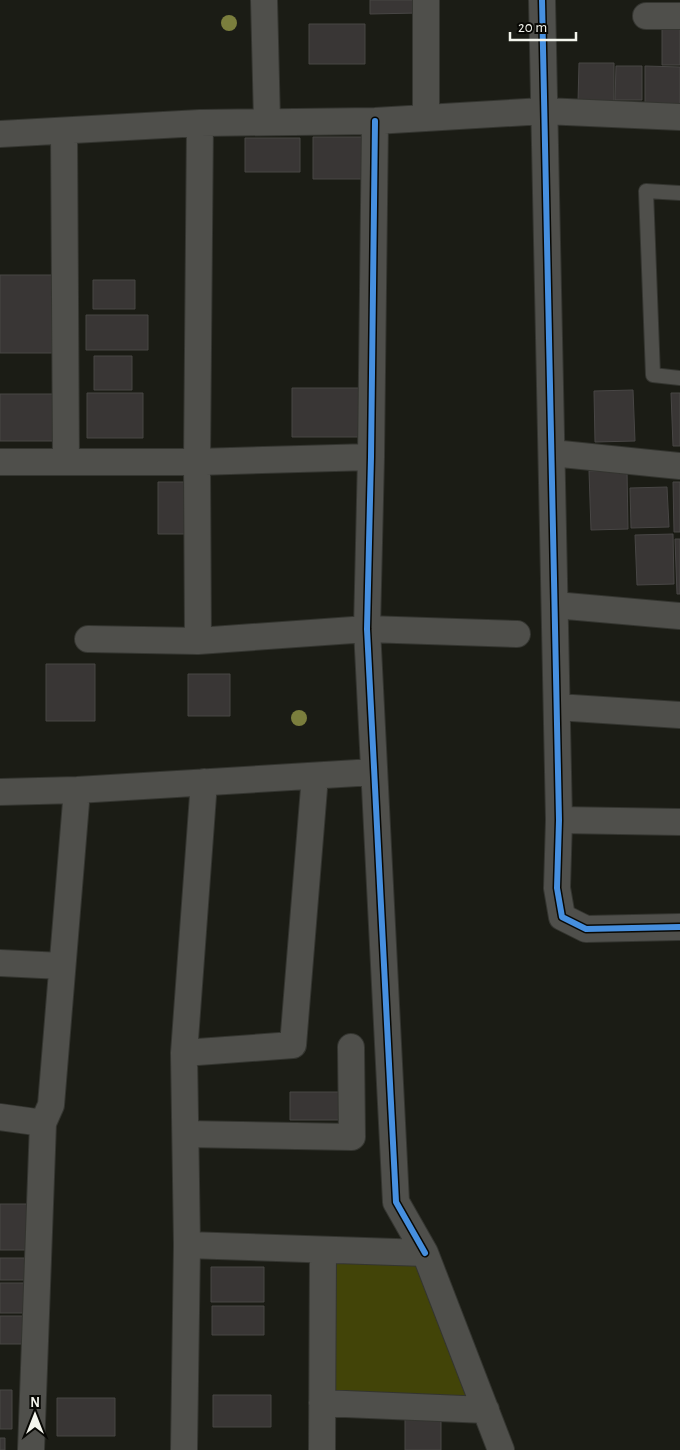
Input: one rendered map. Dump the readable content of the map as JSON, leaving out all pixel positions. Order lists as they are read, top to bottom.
{
  "scale_bar": "20 m",
  "north": "top"
}
